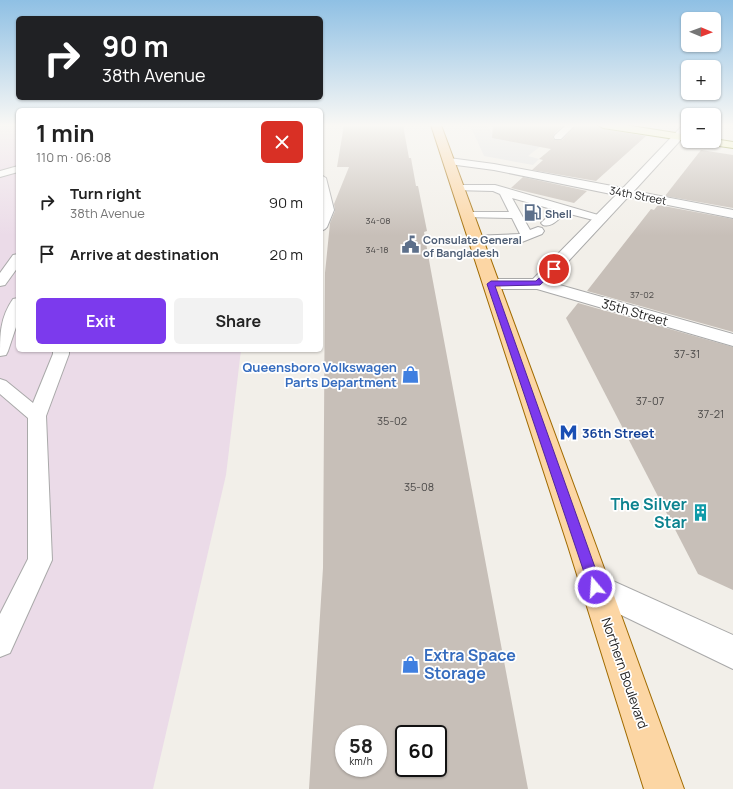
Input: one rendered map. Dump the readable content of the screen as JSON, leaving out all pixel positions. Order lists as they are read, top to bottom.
{
  "streets": {
    "main road": ["Northern Boulevard"],
    "street": ["34th Street", "35th Street"]
  },
  "crossings": [
    ["34th Street", "Northern Boulevard"],
    ["35th Street", "Northern Boulevard"]
  ],
  "places": {
    "fuel station": ["Shell"],
    "public building": ["Consulate General of Bangladesh"],
    "shop": ["Queensboro Volkswagen Parts Department", "Extra Space Storage"],
    "metro station": ["36th Street"],
    "building": ["The Silver Star"]
  },
  "house_numbers": [
    "34-08",
    "34-18",
    "37-02",
    "37-31",
    "37-07",
    "37-21",
    "35-02",
    "35-08"
  ],
  "north": "right",
  "page": {
    "map_buttons": ["+", "−"],
    "turn": ["90 m", "38th Avenue"],
    "heading": ["1 min", "110 m · 06:08"],
    "list": [
      {
        "name": "Turn right",
        "note": "38th Avenue",
        "value": "90 m"
      },
      {
        "name": "Arrive at destination",
        "value": "20 m"
      }
    ],
    "buttons": ["Exit", "Share"],
    "speed": "58 km/h",
    "limit": "60"
  }
}
